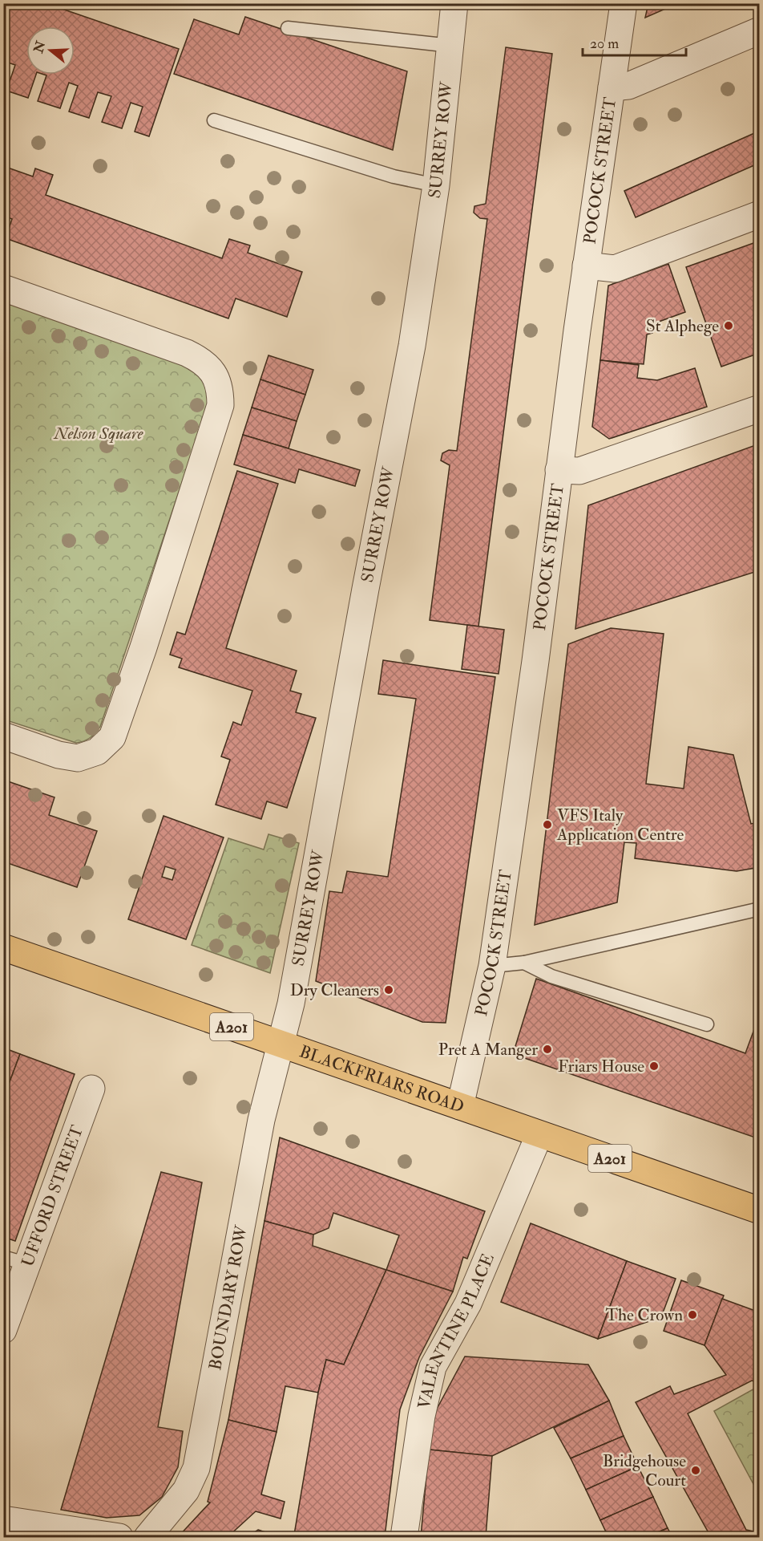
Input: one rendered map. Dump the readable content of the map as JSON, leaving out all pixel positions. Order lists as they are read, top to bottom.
{
  "streets": {
    "main road": ["A201", "BLACKFRIARS ROAD"],
    "street": [
      "SURREY ROW",
      "POCOCK STREET",
      "UFFORD STREET",
      "BOUNDARY ROW",
      "VALENTINE PLACE"
    ]
  },
  "crossings": [
    ["SURREY ROW", "BLACKFRIARS ROAD"],
    ["SURREY ROW", "BOUNDARY ROW"],
    ["POCOCK STREET", "BLACKFRIARS ROAD"],
    ["BLACKFRIARS ROAD", "BOUNDARY ROW"],
    ["BLACKFRIARS ROAD", "VALENTINE PLACE"]
  ],
  "parks": ["Nelson Square"],
  "places": [
    "St Alphege",
    "VFS Italy Application Centre",
    "Dry Cleaners",
    "Pret A Manger",
    "Friars House",
    "The Crown",
    "Bridgehouse Court"
  ],
  "scale_bar": "20 m",
  "north": "left"
}
